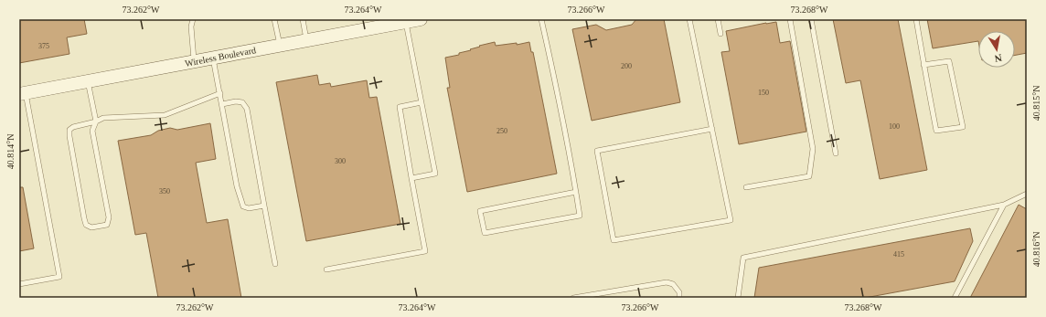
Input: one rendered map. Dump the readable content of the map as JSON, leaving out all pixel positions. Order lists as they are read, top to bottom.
{
  "streets": {
    "street": ["Wireless Boulevard"]
  },
  "house_numbers": [
    "375",
    "200",
    "150",
    "100",
    "250",
    "300",
    "350",
    "415"
  ],
  "north": "bottom",
  "coordinates": [
    "73.262°W",
    "73.264°W",
    "73.266°W",
    "73.268°W",
    "40.815°N",
    "40.814°N",
    "40.816°N"
  ]
}
